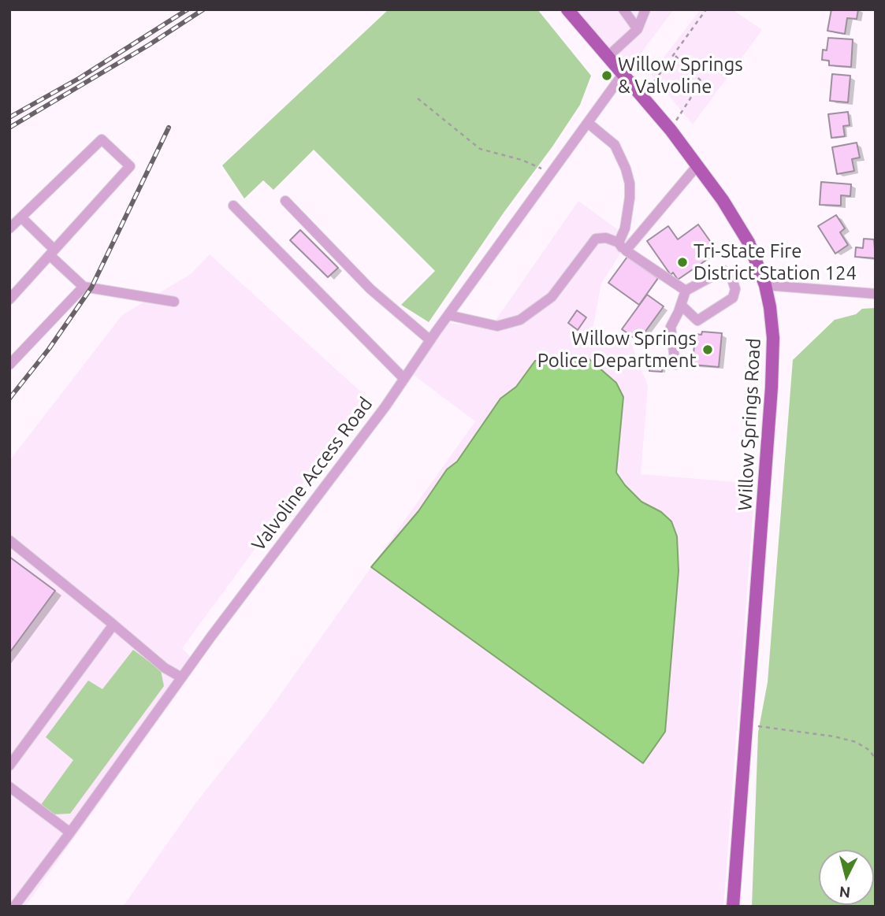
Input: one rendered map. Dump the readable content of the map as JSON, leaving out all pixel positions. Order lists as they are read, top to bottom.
{
  "streets": {
    "main road": ["Willow Springs Road"],
    "street": ["Valvoline Access Road"]
  },
  "crossings": [
    ["Willow Springs Road", "Valvoline Access Road"]
  ],
  "places": ["Willow Springs & Valvoline", "Tri-State Fire District Station 124", "Willow Springs Police Department"],
  "north": "bottom"
}
